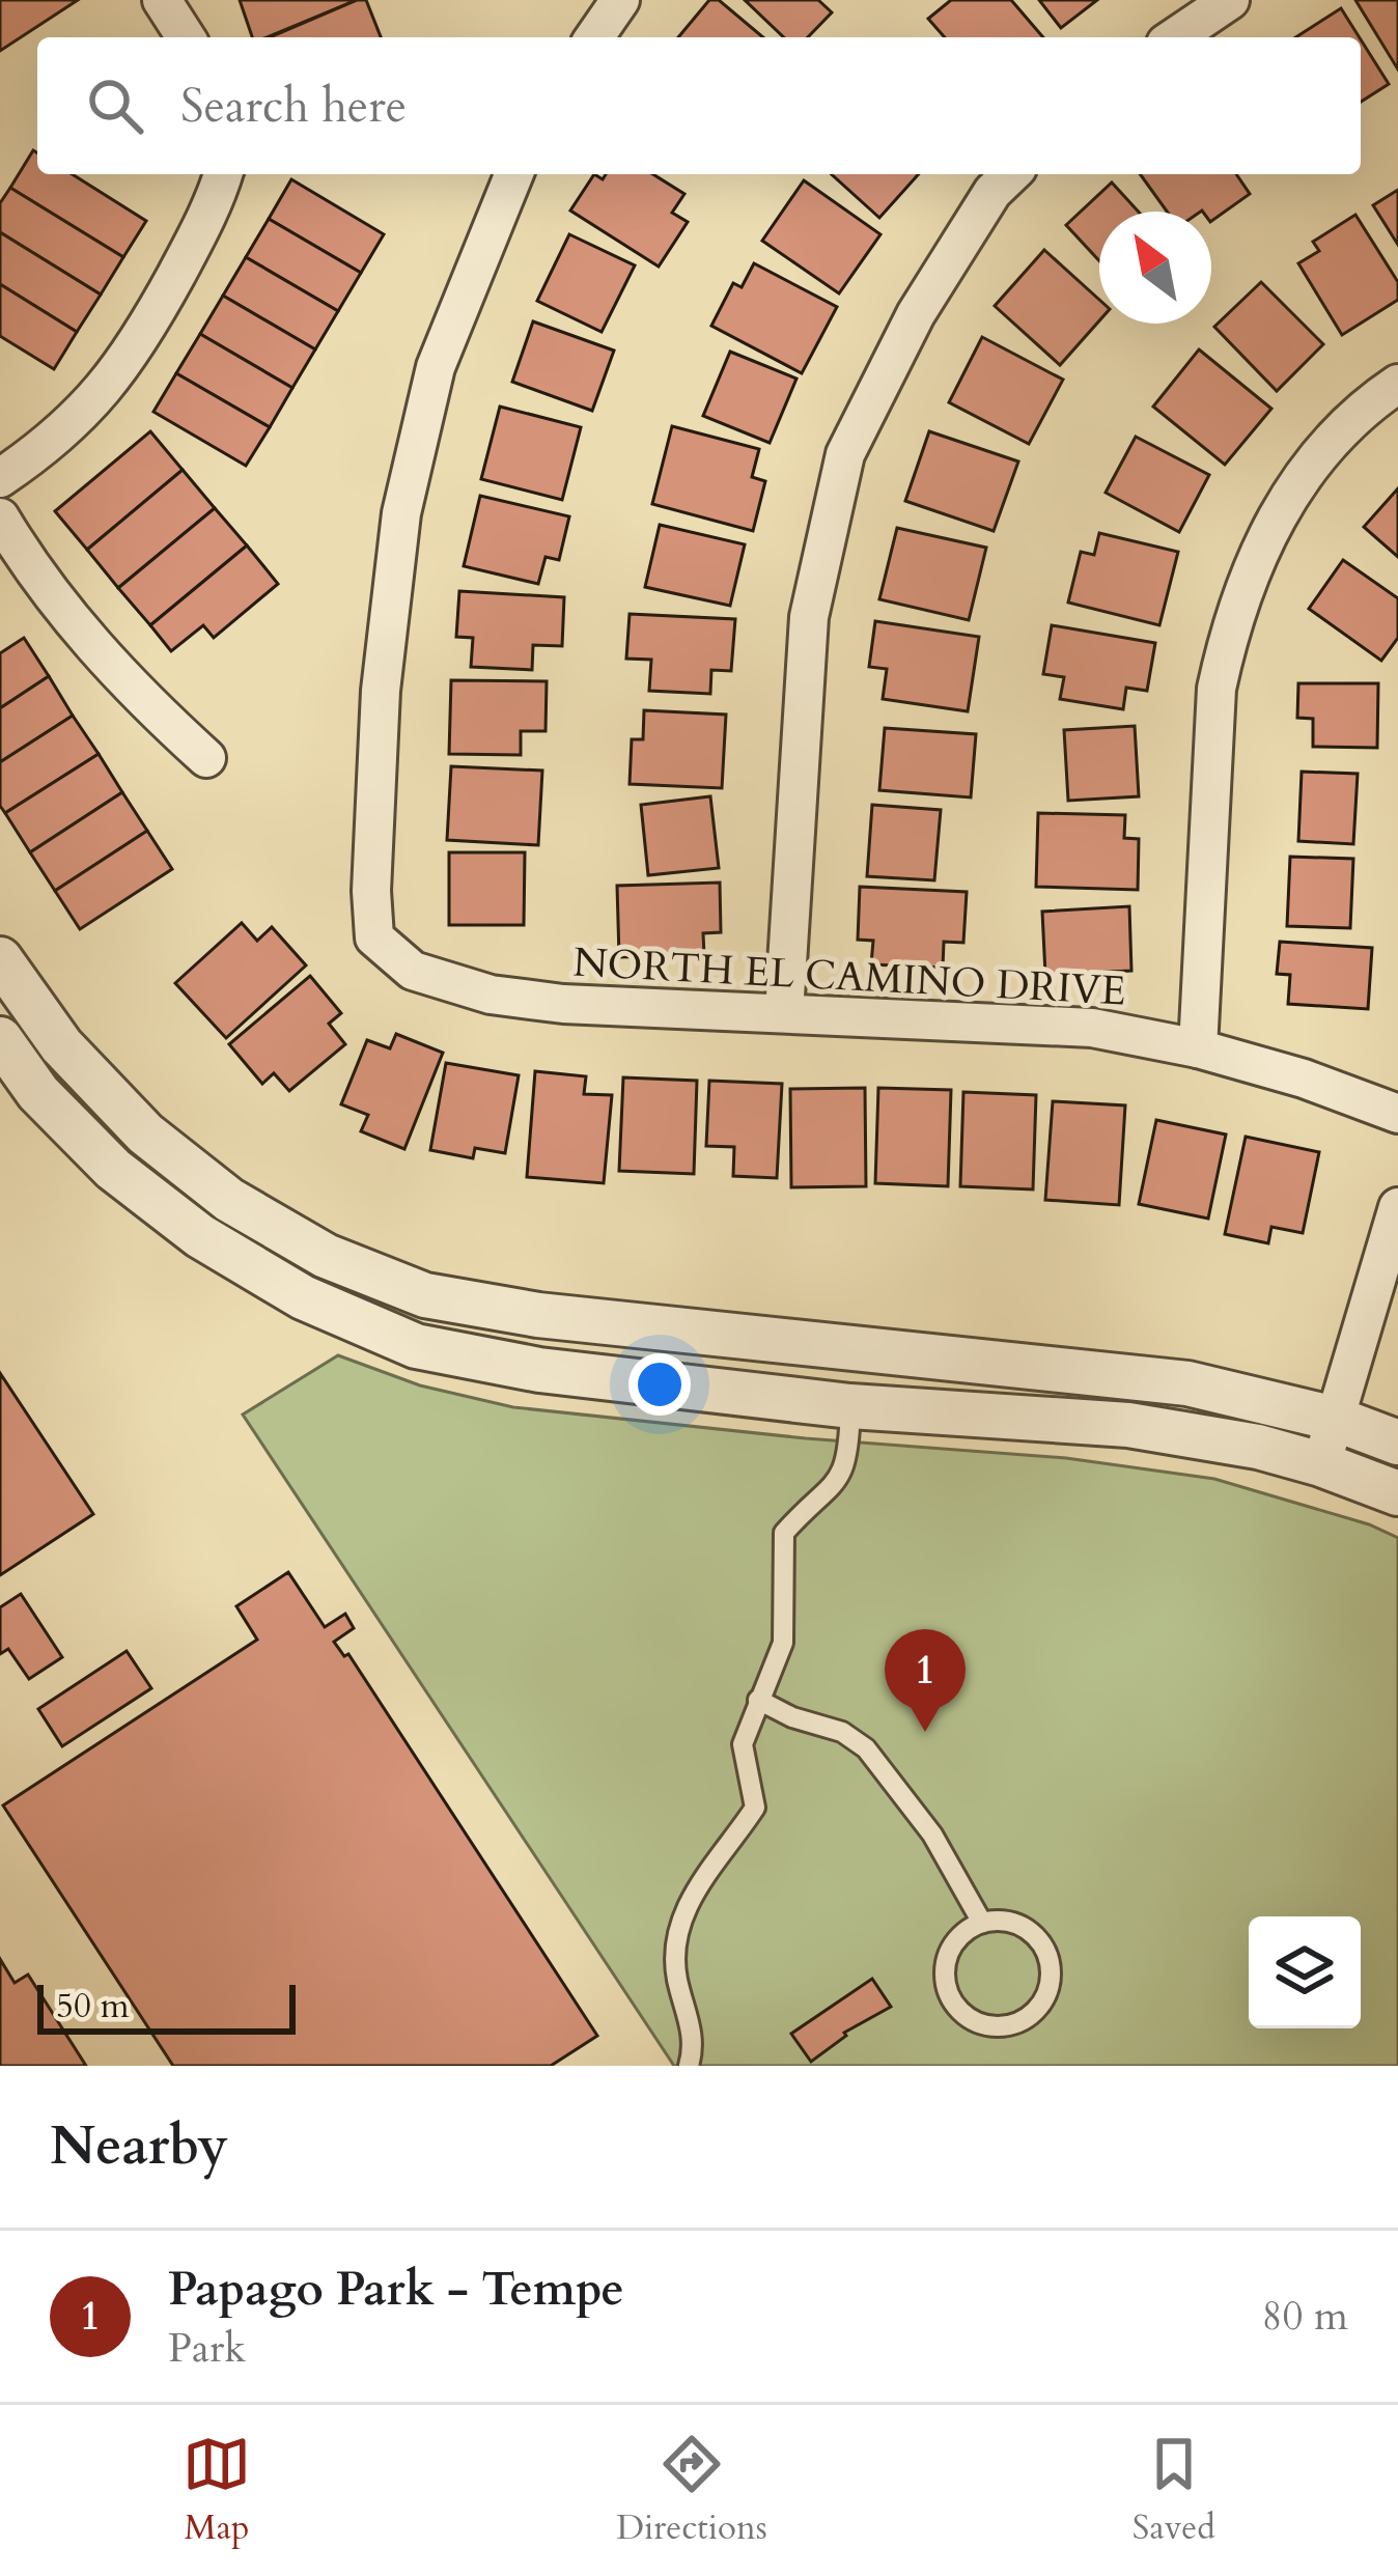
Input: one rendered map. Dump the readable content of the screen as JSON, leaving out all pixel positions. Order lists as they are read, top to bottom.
{
  "streets": {
    "street": ["NORTH EL CAMINO DRIVE"]
  },
  "scale_bar": "50 m",
  "north": "top left",
  "page": {
    "search": "Search here",
    "pins": "1",
    "scale": "50 m",
    "heading": "Nearby",
    "list": [
      {
        "mark": "1",
        "name": "Papago Park - Tempe",
        "note": "Park",
        "value": "80 m"
      }
    ],
    "nav": ["Map", "Directions", "Saved"]
  }
}
